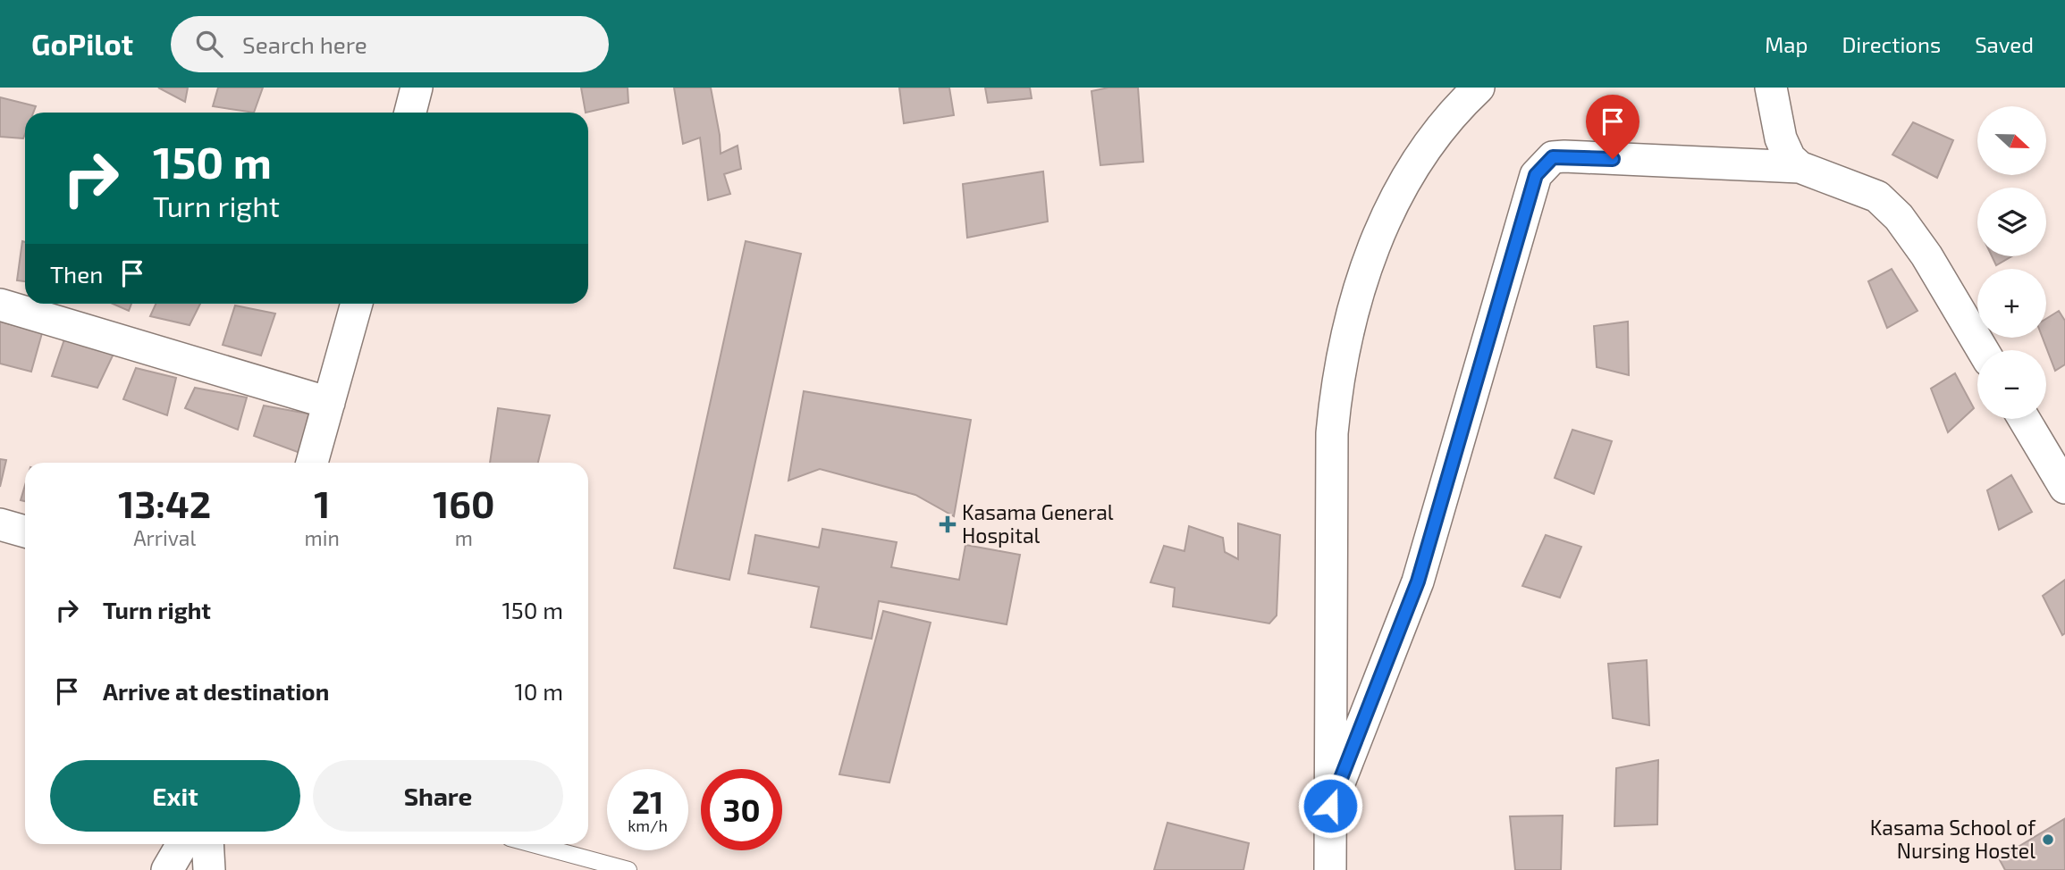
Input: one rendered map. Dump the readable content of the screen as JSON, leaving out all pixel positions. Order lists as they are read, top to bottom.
{
  "places": {
    "health": ["Kasama General Hospital"],
    "other": ["Kasama School of Nursing Hostel"]
  },
  "north": "right",
  "page": {
    "header": "GoPilot",
    "search": "Search here",
    "nav": ["Map", "Directions", "Saved"],
    "map_buttons": ["+", "−"],
    "turn": ["150 m", "Turn right"],
    "then": "Then",
    "eta": [
      "13:42",
      "Arrival",
      "1",
      "min",
      "160",
      "m"
    ],
    "list": [
      {
        "name": "Turn right",
        "value": "150 m"
      },
      {
        "name": "Arrive at destination",
        "value": "10 m"
      }
    ],
    "buttons": ["Exit", "Share"],
    "speed": "21 km/h",
    "limit": "30"
  }
}
